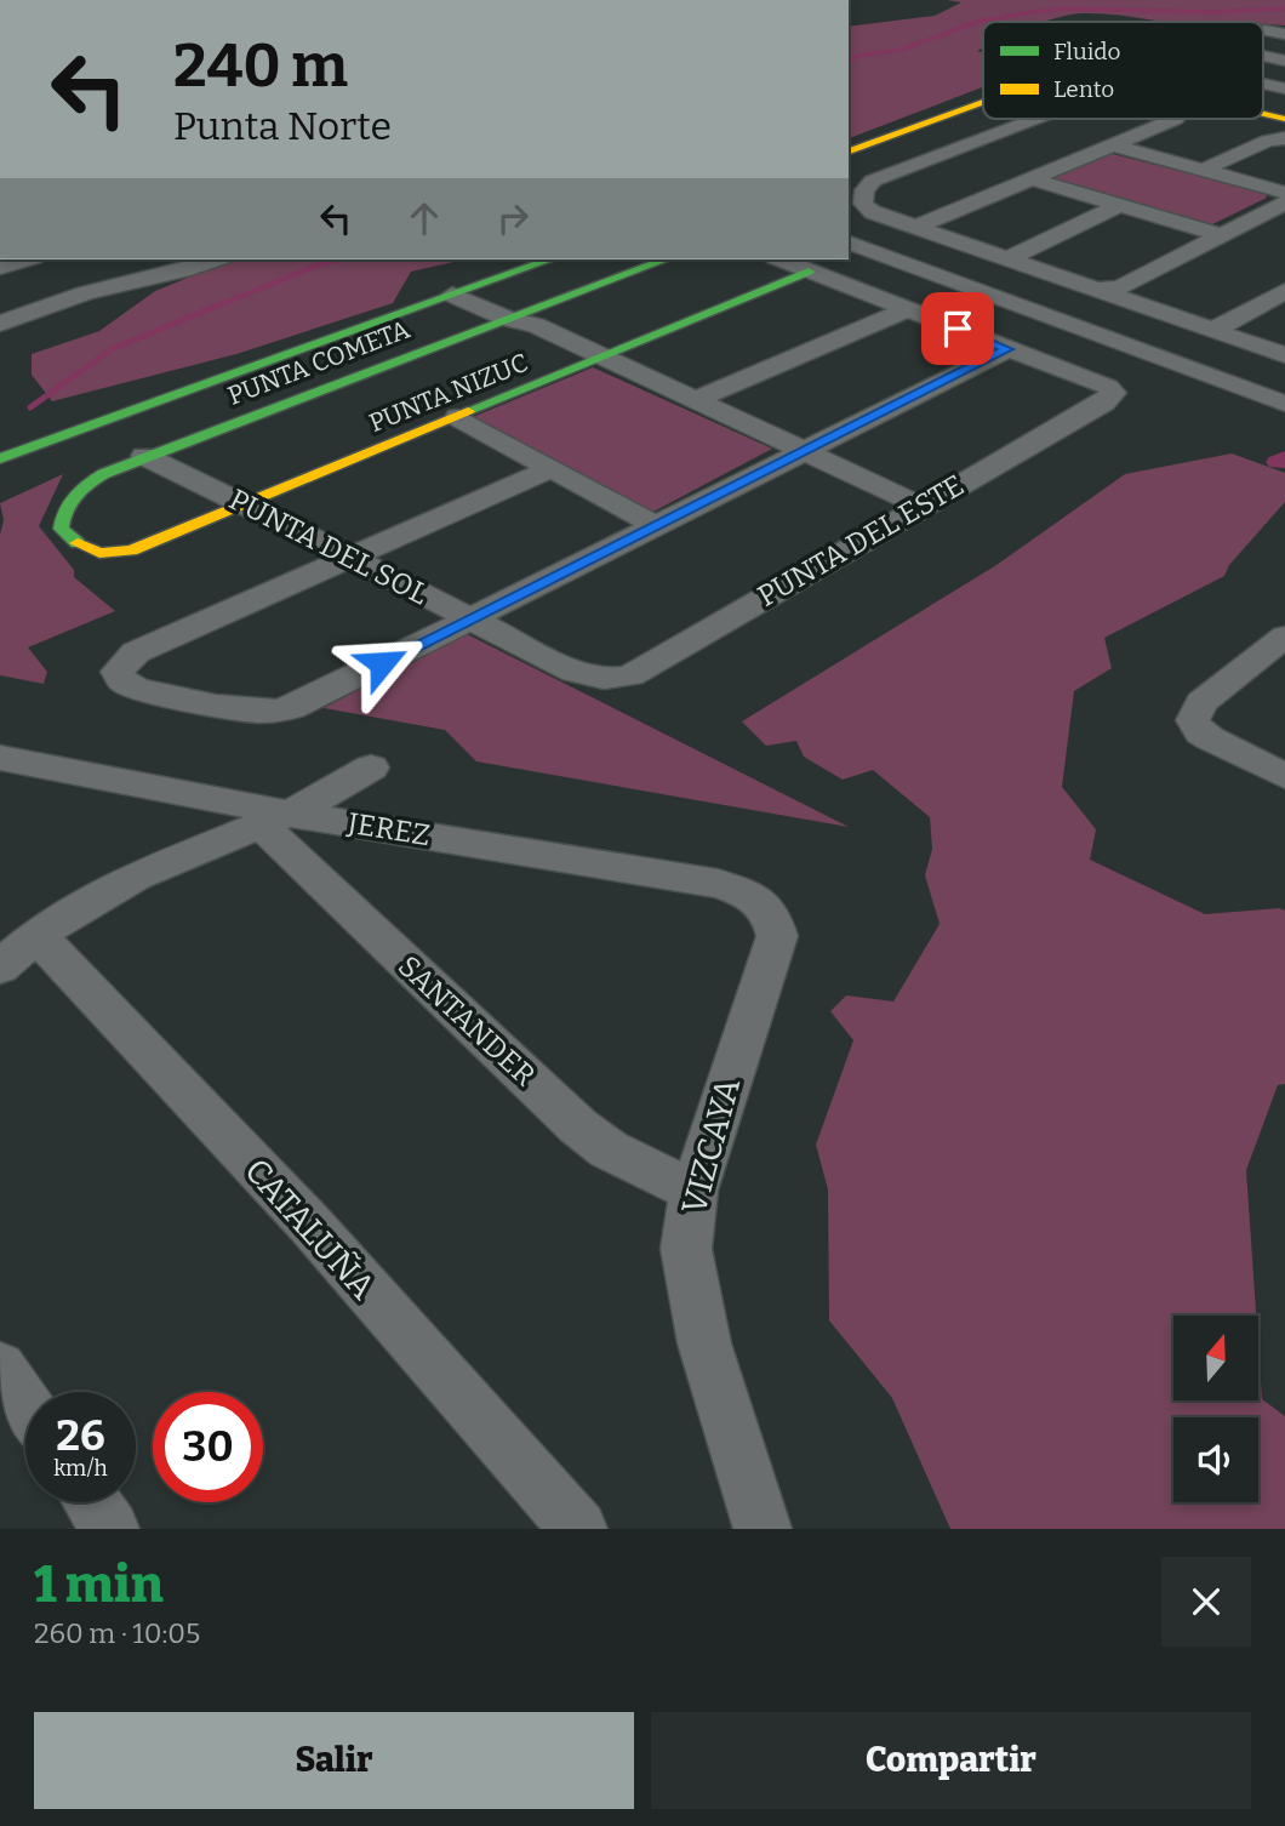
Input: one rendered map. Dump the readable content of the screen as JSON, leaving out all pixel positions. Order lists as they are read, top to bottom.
{
  "streets": {
    "street": [
      "PUNTA COMETA",
      "PUNTA NIZUC",
      "PUNTA DEL ESTE",
      "PUNTA DEL SOL",
      "JEREZ",
      "SANTANDER",
      "VIZCAYA",
      "CATALUÑA"
    ]
  },
  "crossings": [
    ["PUNTA COMETA", "PUNTA NIZUC"],
    ["PUNTA COMETA", "PUNTA DEL SOL"],
    ["PUNTA NIZUC", "PUNTA DEL SOL"],
    ["PUNTA DEL ESTE", "PUNTA DEL SOL"],
    ["JEREZ", "SANTANDER"],
    ["JEREZ", "VIZCAYA"],
    ["SANTANDER", "VIZCAYA"]
  ],
  "legend": ["Fluido", "Lento"],
  "north": "top",
  "page": {
    "turn": ["240 m", "Punta Norte"],
    "speed": "26 km/h",
    "limit": "30",
    "heading": ["1 min", "260 m · 10:05"],
    "buttons": ["Salir", "Compartir"]
  }
}
